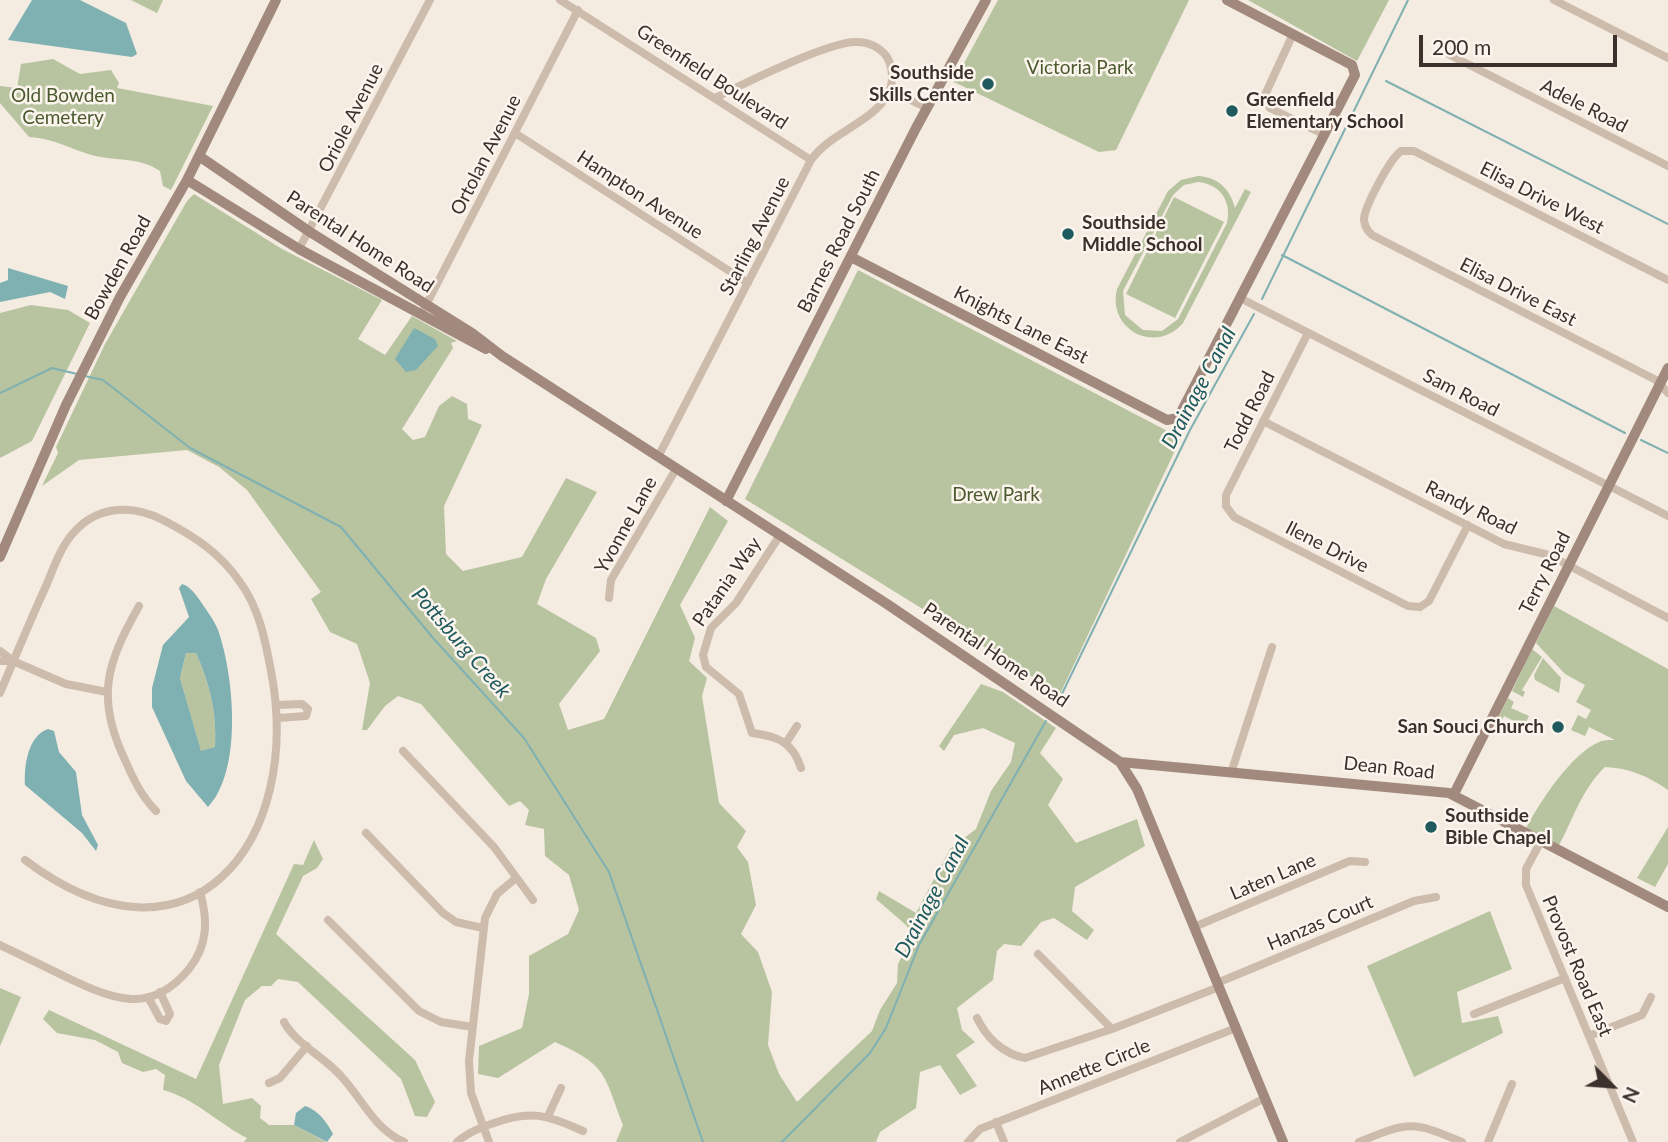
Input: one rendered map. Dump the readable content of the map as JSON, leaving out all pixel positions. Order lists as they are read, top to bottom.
{
  "streets": {
    "main road": [
      "Barnes Road South",
      "Parental Home Road",
      "Bowden Road",
      "Knights Lane East",
      "Terry Road",
      "Dean Road"
    ],
    "street": [
      "Greenfield Boulevard",
      "Adele Road",
      "Oriole Avenue",
      "Ortolan Avenue",
      "Hampton Avenue",
      "Elisa Drive West",
      "Starling Avenue",
      "Elisa Drive East",
      "Sam Road",
      "Todd Road",
      "Randy Road",
      "Yvonne Lane",
      "Ilene Drive",
      "Patania Way",
      "Laten Lane",
      "Hanzas Court",
      "Provost Road East",
      "Annette Circle"
    ]
  },
  "crossings": [
    ["Greenfield Boulevard", "Ortolan Avenue"],
    ["Greenfield Boulevard", "Starling Avenue"],
    ["Oriole Avenue", "Parental Home Road"],
    ["Ortolan Avenue", "Hampton Avenue"],
    ["Ortolan Avenue", "Parental Home Road"],
    ["Hampton Avenue", "Starling Avenue"],
    ["Elisa Drive West", "Elisa Drive East"],
    ["Starling Avenue", "Parental Home Road"],
    ["Barnes Road South", "Parental Home Road"],
    ["Barnes Road South", "Knights Lane East"],
    ["Parental Home Road", "Bowden Road"],
    ["Parental Home Road", "Yvonne Lane"],
    ["Parental Home Road", "Patania Way"],
    ["Parental Home Road", "Dean Road"],
    ["Parental Home Road", "Laten Lane"],
    ["Parental Home Road", "Hanzas Court"],
    ["Parental Home Road", "Annette Circle"],
    ["Elisa Drive East", "Terry Road"],
    ["Knights Lane East", "Sam Road"],
    ["Sam Road", "Todd Road"],
    ["Sam Road", "Terry Road"],
    ["Todd Road", "Randy Road"],
    ["Todd Road", "Ilene Drive"],
    ["Randy Road", "Ilene Drive"],
    ["Randy Road", "Terry Road"],
    ["Terry Road", "Dean Road"],
    ["Dean Road", "Provost Road East"]
  ],
  "water": ["Drainage Canal", "Pottsburg Creek"],
  "parks": ["Victoria Park", "Old Bowden Cemetery", "Drew Park"],
  "places": [
    "Southside Skills Center",
    "Greenfield Elementary School",
    "Southside Middle School",
    "San Souci Church",
    "Southside Bible Chapel"
  ],
  "scale_bar": "200 m",
  "north": "bottom right"
}
